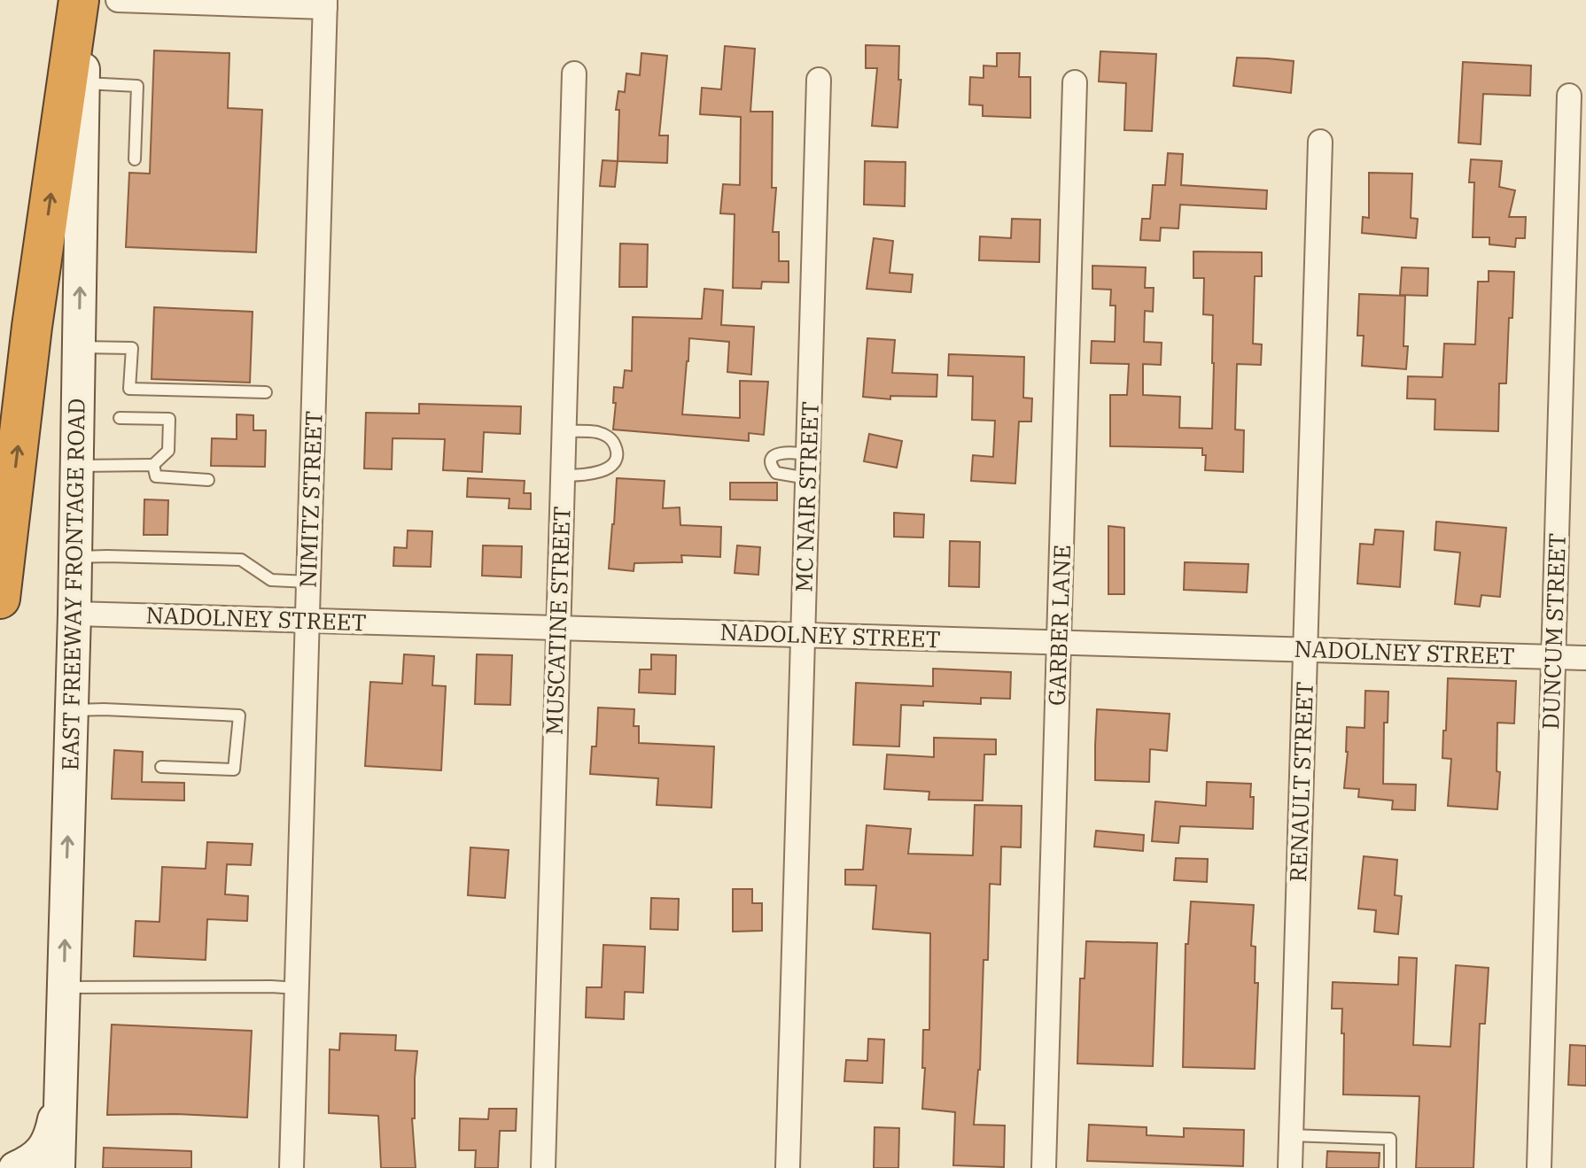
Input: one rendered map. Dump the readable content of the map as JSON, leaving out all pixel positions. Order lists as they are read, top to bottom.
{
  "streets": {
    "main road": ["EAST FREEWAY FRONTAGE ROAD"],
    "street": [
      "MC NAIR STREET",
      "NIMITZ STREET",
      "NADOLNEY STREET",
      "MUSCATINE STREET",
      "GARBER LANE",
      "DUNCUM STREET",
      "RENAULT STREET"
    ]
  },
  "crossings": [
    ["MC NAIR STREET", "NADOLNEY STREET"],
    ["NIMITZ STREET", "NADOLNEY STREET"],
    ["EAST FREEWAY FRONTAGE ROAD", "NADOLNEY STREET"],
    ["NADOLNEY STREET", "MUSCATINE STREET"],
    ["NADOLNEY STREET", "GARBER LANE"],
    ["NADOLNEY STREET", "DUNCUM STREET"],
    ["NADOLNEY STREET", "RENAULT STREET"]
  ],
  "one_way": ["EAST FREEWAY FRONTAGE ROAD"]
}
